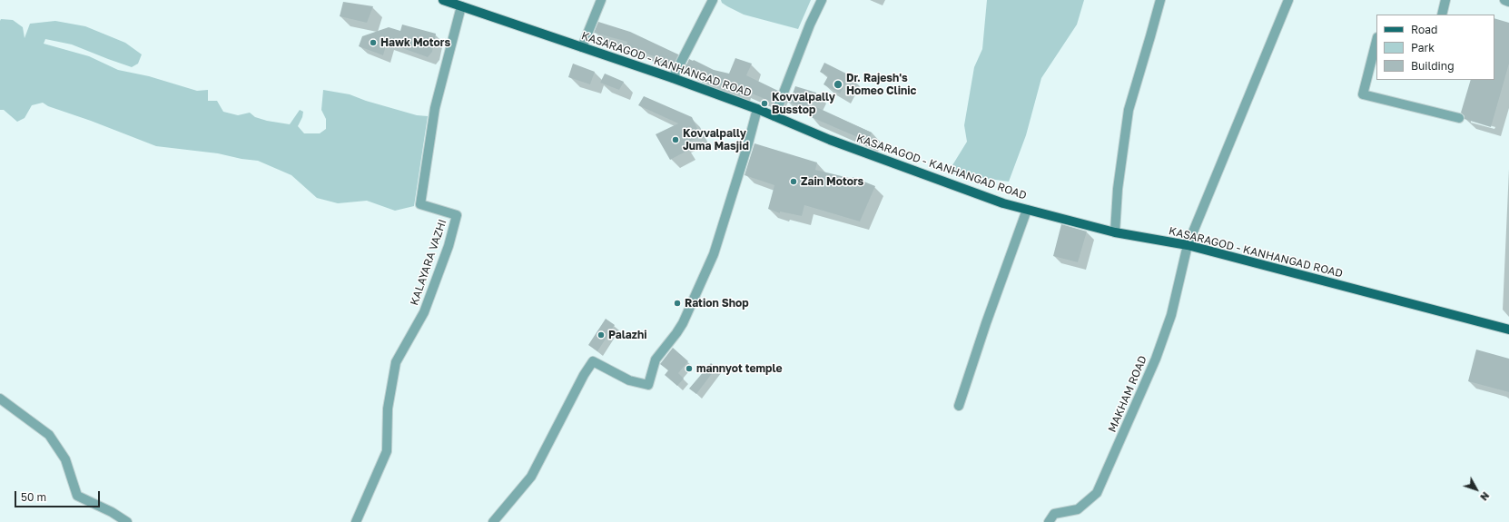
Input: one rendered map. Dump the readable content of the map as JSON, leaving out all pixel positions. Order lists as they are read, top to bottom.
{
  "streets": {
    "main road": ["KASARAGOD - KANHANGAD ROAD"],
    "street": ["KALAYARA VAZHI", "MAKHAM ROAD"]
  },
  "crossings": [
    ["KASARAGOD - KANHANGAD ROAD", "KALAYARA VAZHI"],
    ["KASARAGOD - KANHANGAD ROAD", "MAKHAM ROAD"]
  ],
  "places": [
    "Hawk Motors",
    "Dr. Rajesh's Homeo Clinic",
    "Kovvalpally Busstop",
    "Kovvalpally Juma Masjid",
    "Zain Motors",
    "Ration Shop",
    "Palazhi",
    "mannyot temple"
  ],
  "legend": ["Road", "Park", "Building"],
  "scale_bar": "50 m",
  "north": "bottom right"
}
